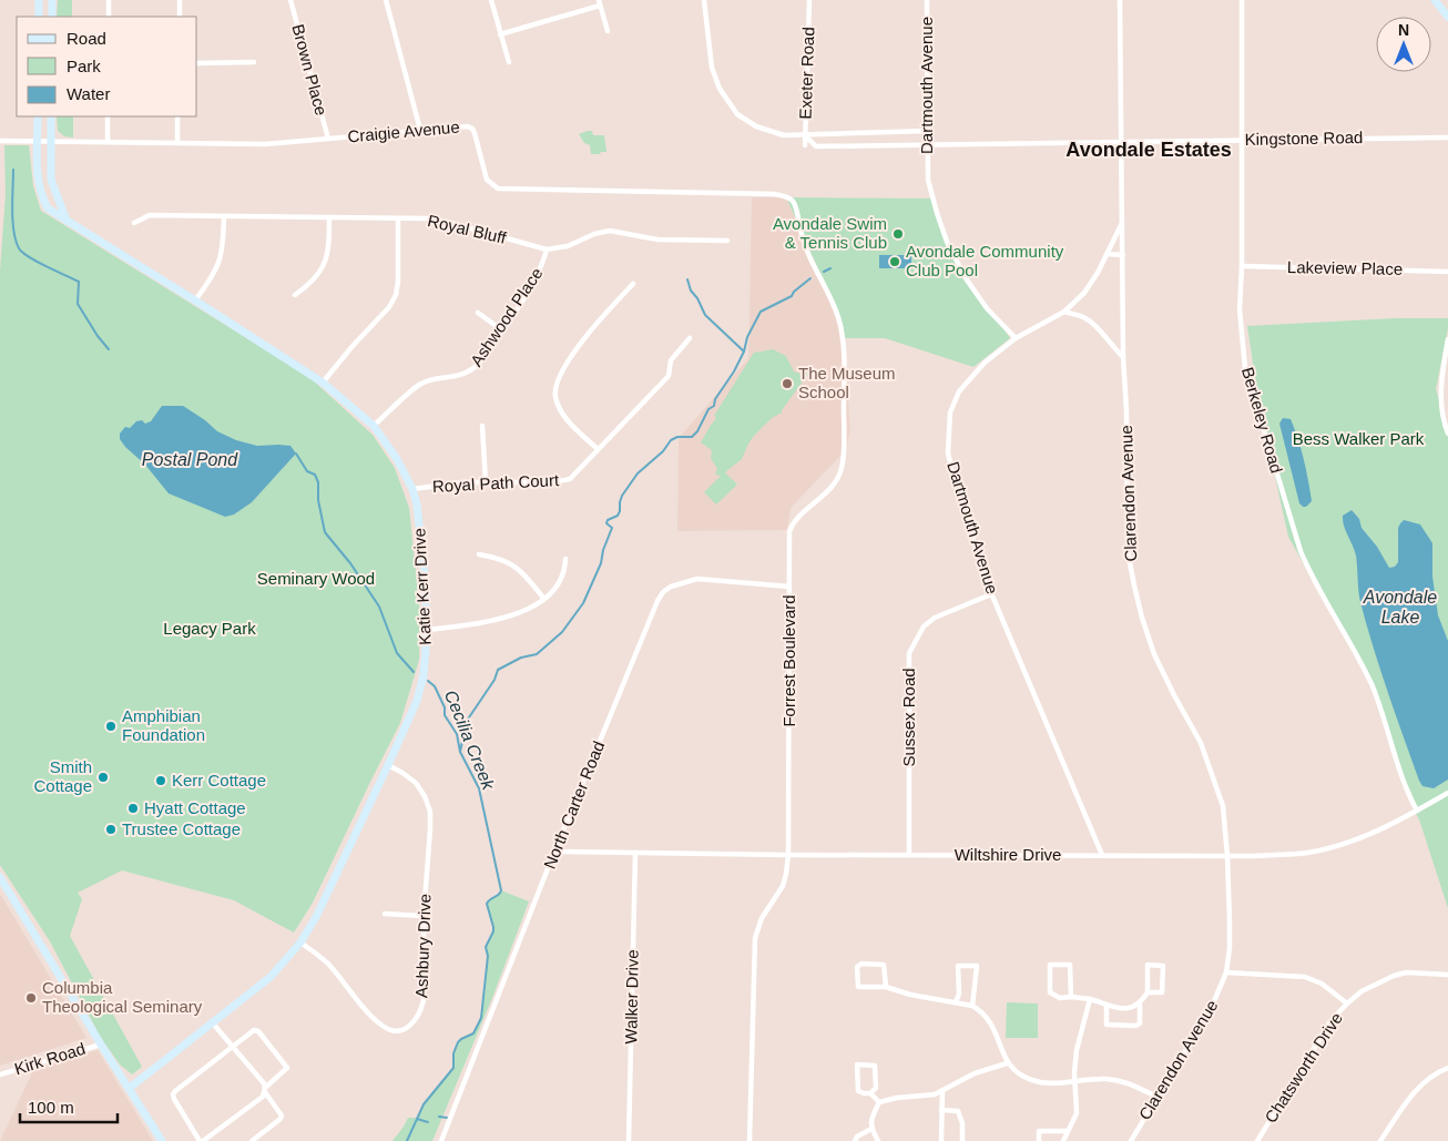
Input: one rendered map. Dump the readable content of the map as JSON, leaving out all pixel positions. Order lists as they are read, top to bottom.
{
  "streets": {
    "street": [
      "Brown Place",
      "Exeter Road",
      "Dartmouth Avenue",
      "Craigie Avenue",
      "Kingstone Road",
      "Royal Bluff",
      "Lakeview Place",
      "Ashwood Place",
      "Berkeley Road",
      "Royal Path Court",
      "Clarendon Avenue",
      "Katie Kerr Drive",
      "Forrest Boulevard",
      "Sussex Road",
      "North Carter Road",
      "Wiltshire Drive",
      "Ashbury Drive",
      "Walker Drive",
      "Kirk Road",
      "Chatsworth Drive"
    ]
  },
  "crossings": [
    ["Brown Place", "Craigie Avenue"],
    ["Exeter Road", "Kingstone Road"],
    ["Dartmouth Avenue", "Kingstone Road"],
    ["Dartmouth Avenue", "Sussex Road"],
    ["Dartmouth Avenue", "Wiltshire Drive"],
    ["Craigie Avenue", "Katie Kerr Drive"],
    ["Craigie Avenue", "Forrest Boulevard"],
    ["Kingstone Road", "Berkeley Road"],
    ["Kingstone Road", "Clarendon Avenue"],
    ["Royal Bluff", "Ashwood Place"],
    ["Lakeview Place", "Berkeley Road"],
    ["Ashwood Place", "Katie Kerr Drive"],
    ["Berkeley Road", "Wiltshire Drive"],
    ["Royal Path Court", "Katie Kerr Drive"],
    ["Clarendon Avenue", "Wiltshire Drive"],
    ["Katie Kerr Drive", "Ashbury Drive"],
    ["Forrest Boulevard", "North Carter Road"],
    ["Forrest Boulevard", "Wiltshire Drive"],
    ["Sussex Road", "Wiltshire Drive"],
    ["North Carter Road", "Wiltshire Drive"],
    ["Wiltshire Drive", "Walker Drive"]
  ],
  "districts": ["Avondale Estates"],
  "water": ["Postal Pond", "Avondale Lake", "Cecilia Creek"],
  "parks": ["Bess Walker Park", "Seminary Wood", "Legacy Park"],
  "places": [
    "Avondale Swim & Tennis Club",
    "Avondale Community Club Pool",
    "The Museum School",
    "Amphibian Foundation",
    "Smith Cottage",
    "Kerr Cottage",
    "Hyatt Cottage",
    "Trustee Cottage",
    "Columbia Theological Seminary"
  ],
  "legend": ["Road", "Park", "Water"],
  "scale_bar": "100 m",
  "north": "top"
}
